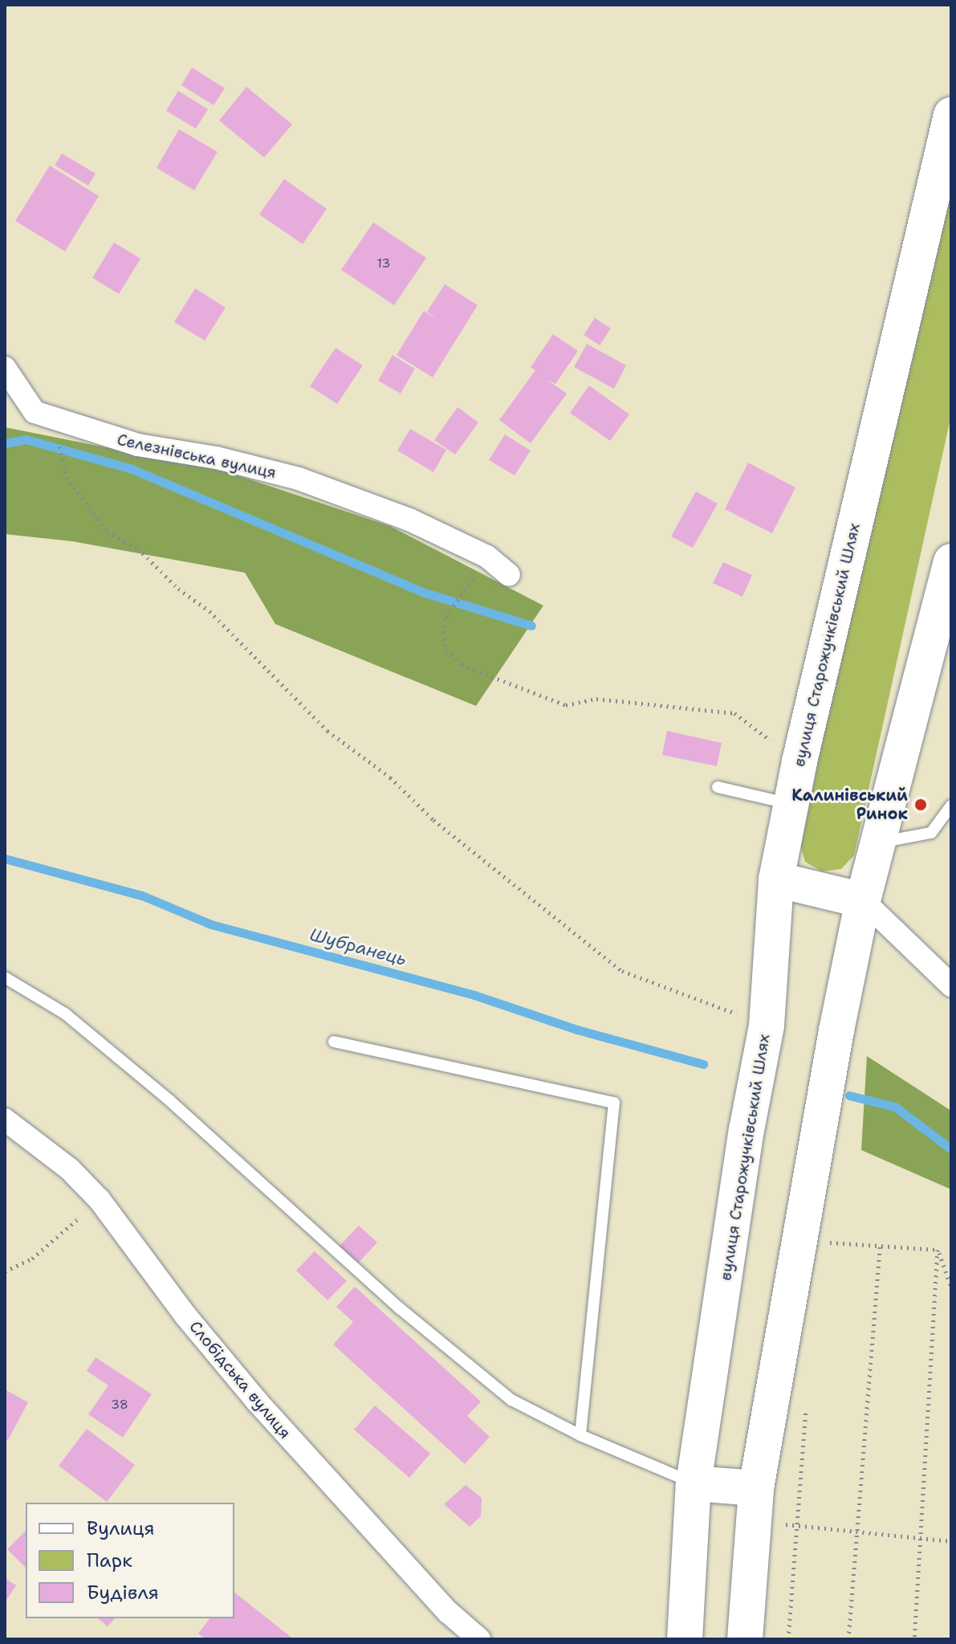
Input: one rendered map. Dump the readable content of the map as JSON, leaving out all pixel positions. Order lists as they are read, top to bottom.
{
  "streets": {
    "main road": ["вулиця Старожучківський Шлях"],
    "street": ["Селезнівська вулиця", "Слобідська вулиця"]
  },
  "water": ["Шубранець"],
  "places": ["Калинівський Ринок"],
  "house_numbers": ["13", "38"],
  "legend": ["Вулиця", "Парк", "Будівля"]
}
